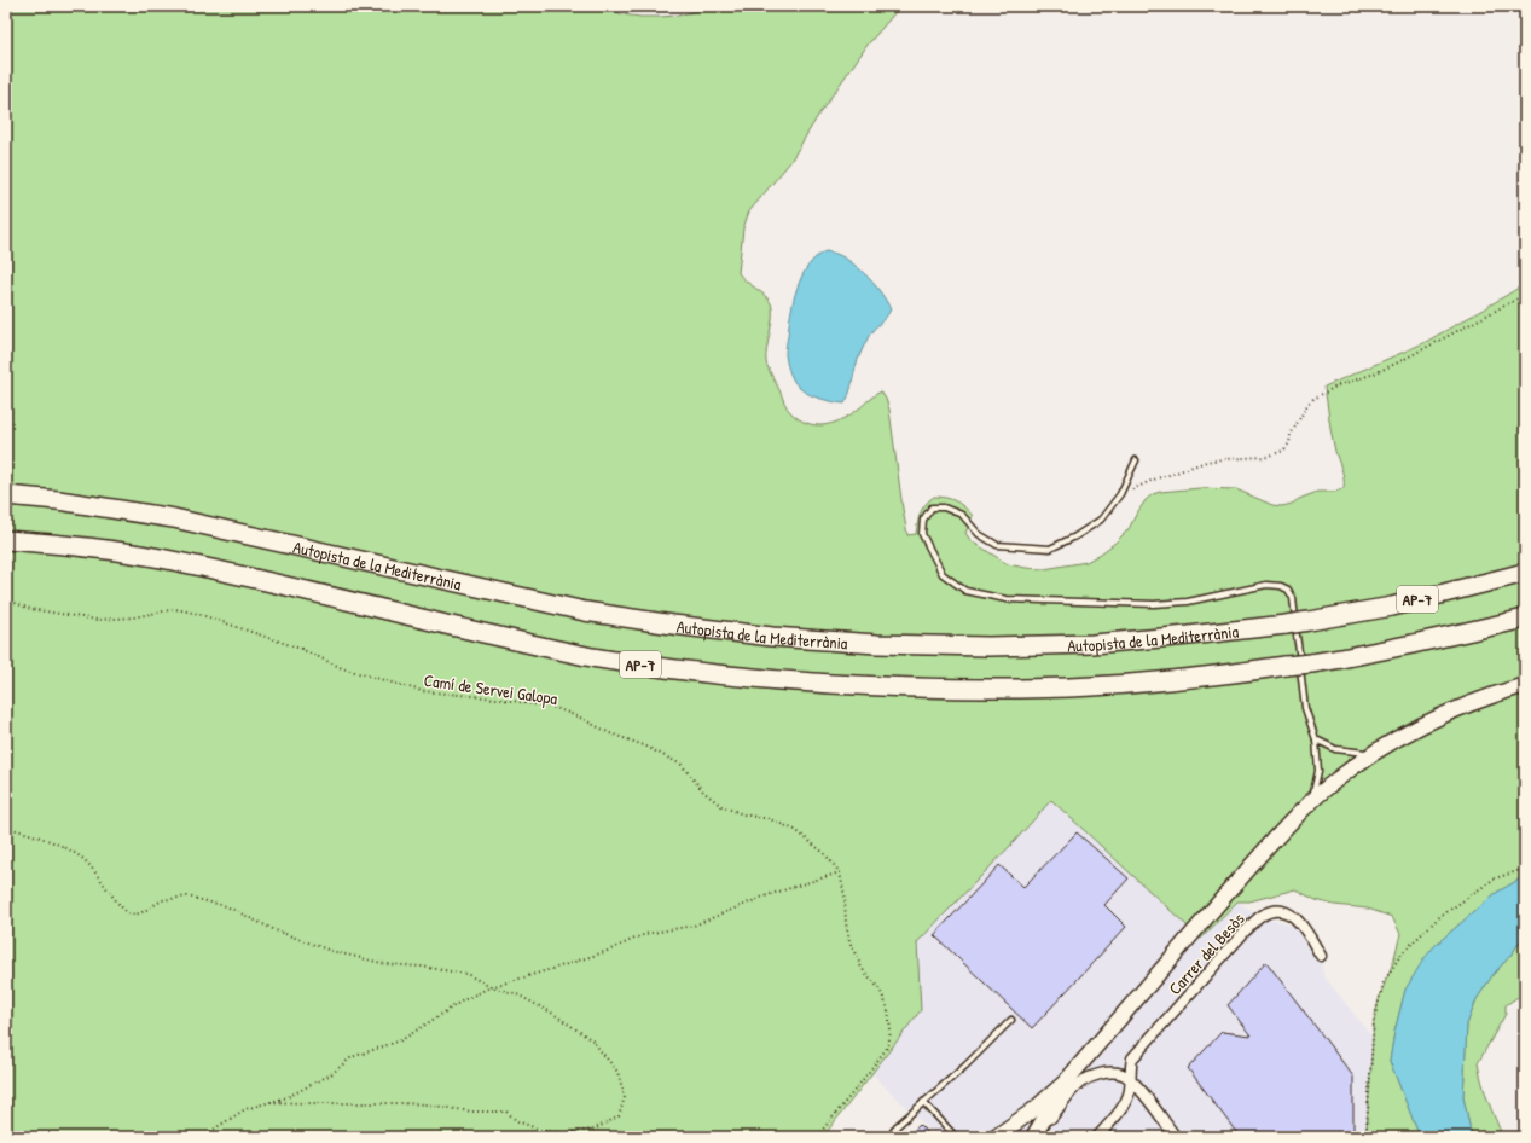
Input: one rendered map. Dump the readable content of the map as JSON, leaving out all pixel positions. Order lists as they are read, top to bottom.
{
  "streets": {
    "highway": ["Autopista de la Mediterrània", "AP-7"],
    "street": ["Carrer del Besòs"],
    "path": ["Camí de Servei Galopa"]
  }
}
